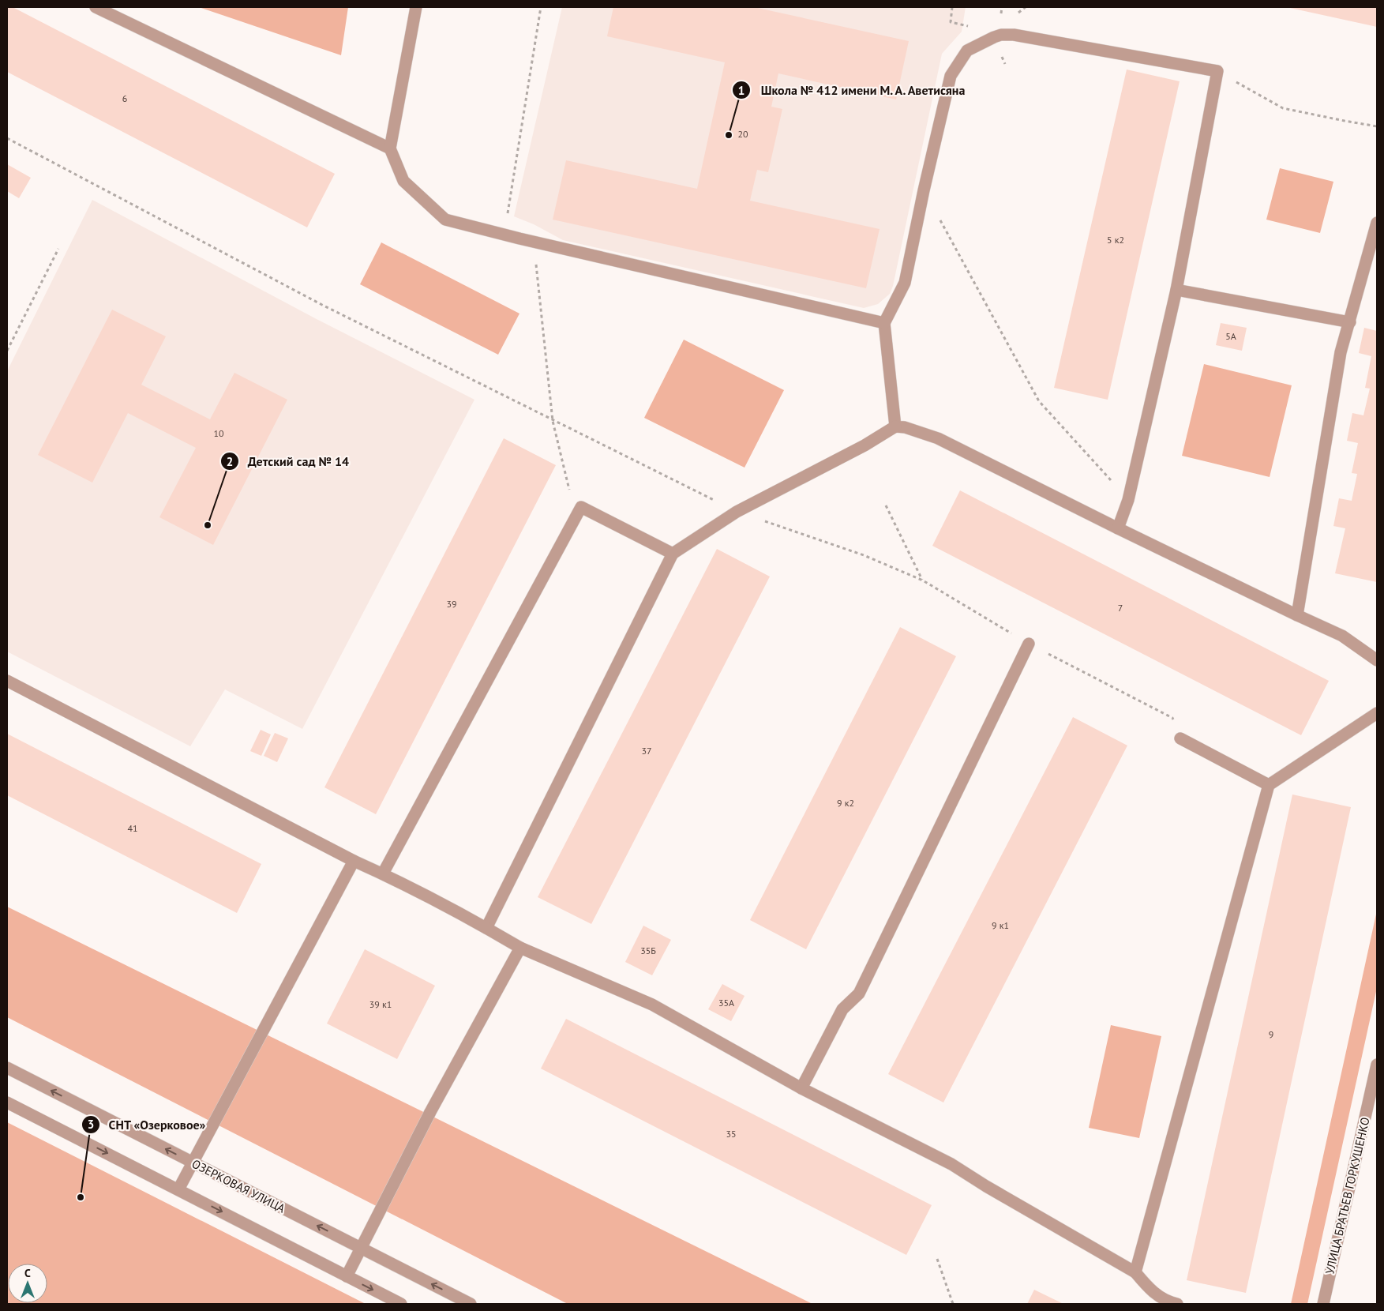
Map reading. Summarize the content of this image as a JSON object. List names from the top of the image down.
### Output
{
  "streets": {
    "street": ["ОЗЕРКОВАЯ УЛИЦА", "УЛИЦА БРАТЬЕВ ГОРКУШЕНКО"]
  },
  "places": ["Школа № 412 имени М. А. Аветисяна", "Детский сад № 14", "СНТ «Озерковое»"],
  "house_numbers": [
    "6",
    "20",
    "5 к2",
    "5А",
    "10",
    "39",
    "7",
    "37",
    "9 к2",
    "41",
    "9 к1",
    "35Б",
    "35А",
    "39 к1",
    "9",
    "35"
  ],
  "north": "top"
}
